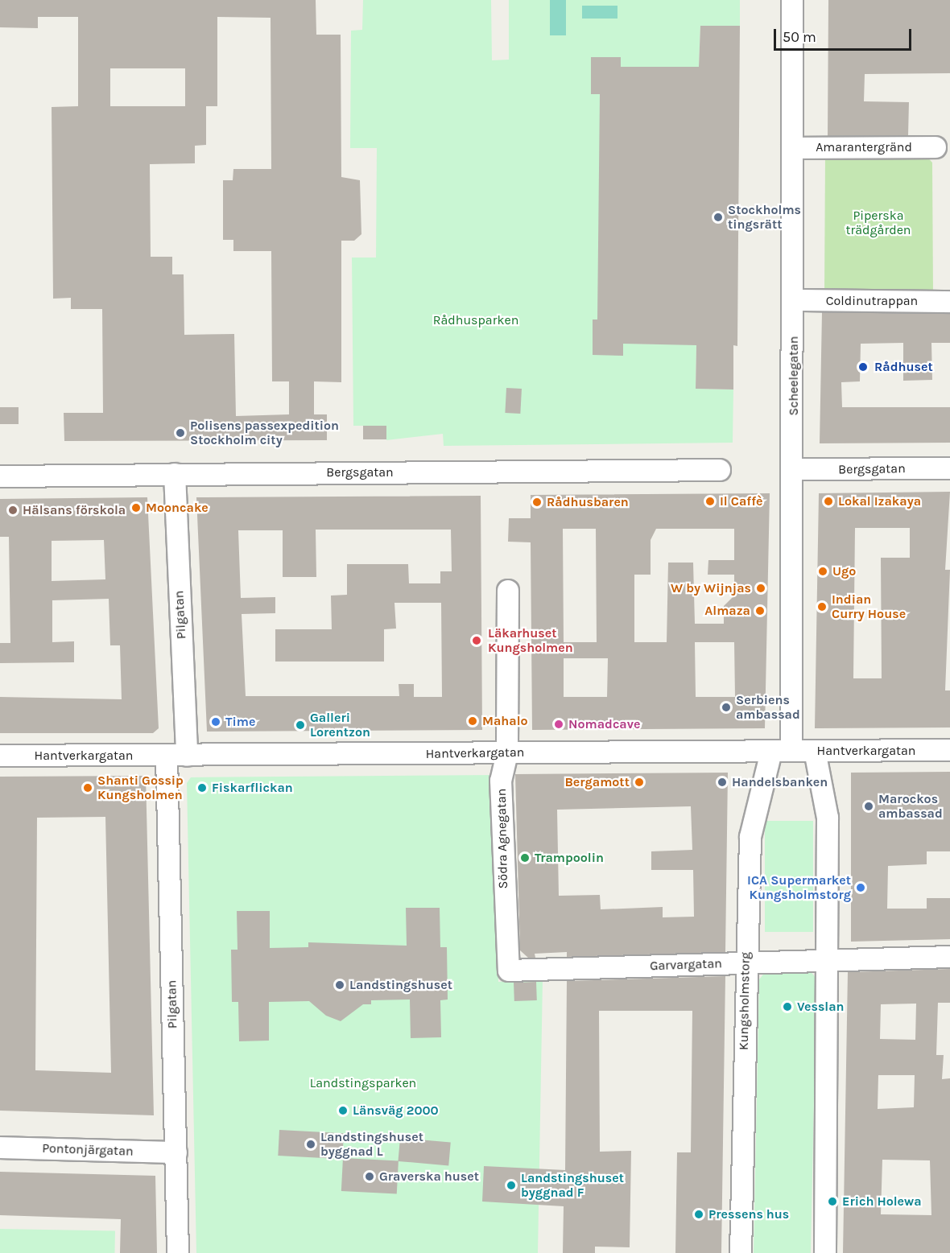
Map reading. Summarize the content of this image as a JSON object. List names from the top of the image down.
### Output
{
  "streets": {
    "street": [
      "Amarantergränd",
      "Coldinutrappan",
      "Scheelegatan",
      "Bergsgatan",
      "Pilgatan",
      "Hantverkargatan",
      "Södra Agnegatan",
      "Garvargatan",
      "Kungsholmstorg",
      "Pontonjärgatan"
    ]
  },
  "crossings": [
    ["Amarantergränd", "Scheelegatan"],
    ["Coldinutrappan", "Scheelegatan"],
    ["Scheelegatan", "Bergsgatan"],
    ["Scheelegatan", "Hantverkargatan"],
    ["Scheelegatan", "Kungsholmstorg"],
    ["Bergsgatan", "Pilgatan"],
    ["Pilgatan", "Hantverkargatan"],
    ["Pilgatan", "Pontonjärgatan"],
    ["Hantverkargatan", "Södra Agnegatan"],
    ["Hantverkargatan", "Kungsholmstorg"],
    ["Södra Agnegatan", "Garvargatan"],
    ["Garvargatan", "Kungsholmstorg"]
  ],
  "parks": ["Piperska trädgården", "Rådhusparken", "Landstingsparken"],
  "places": [
    "Stockholms tingsrätt",
    "Rådhuset",
    "Polisens passexpedition Stockholm city",
    "Il Caffè",
    "Lokal Izakaya",
    "Rådhusbaren",
    "Mooncake",
    "Hälsans förskola",
    "Ugo",
    "W by Wijnjas",
    "Indian Curry House",
    "Almaza",
    "Läkarhuset Kungsholmen",
    "Serbiens ambassad",
    "Mahalo",
    "Time",
    "Nomadcave",
    "Galleri Lorentzon",
    "Bergamott",
    "Handelsbanken",
    "Shanti Gossip Kungsholmen",
    "Fiskarflickan",
    "Marockos ambassad",
    "Trampoolin",
    "ICA Supermarket Kungsholmstorg",
    "Landstingshuset",
    "Vesslan",
    "Länsväg 2000",
    "Landstingshuset byggnad L",
    "Graverska huset",
    "Landstingshuset byggnad F",
    "Erich Holewa",
    "Pressens hus"
  ],
  "scale_bar": "50 m"
}
